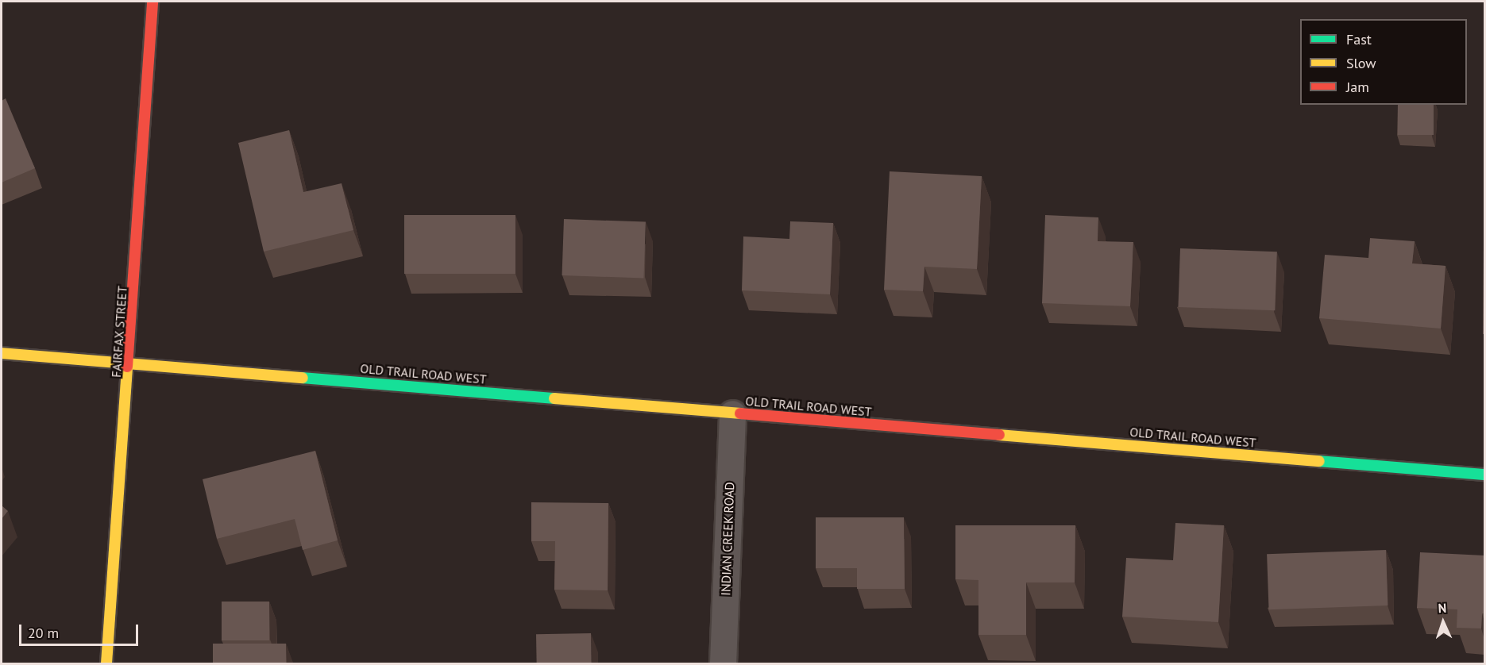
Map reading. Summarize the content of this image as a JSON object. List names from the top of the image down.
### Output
{
  "streets": {
    "street": ["FAIRFAX STREET", "OLD TRAIL ROAD WEST", "INDIAN CREEK ROAD"]
  },
  "crossings": [
    ["FAIRFAX STREET", "OLD TRAIL ROAD WEST"],
    ["OLD TRAIL ROAD WEST", "INDIAN CREEK ROAD"]
  ],
  "legend": ["Fast", "Slow", "Jam"],
  "scale_bar": "20 m",
  "north": "top"
}
